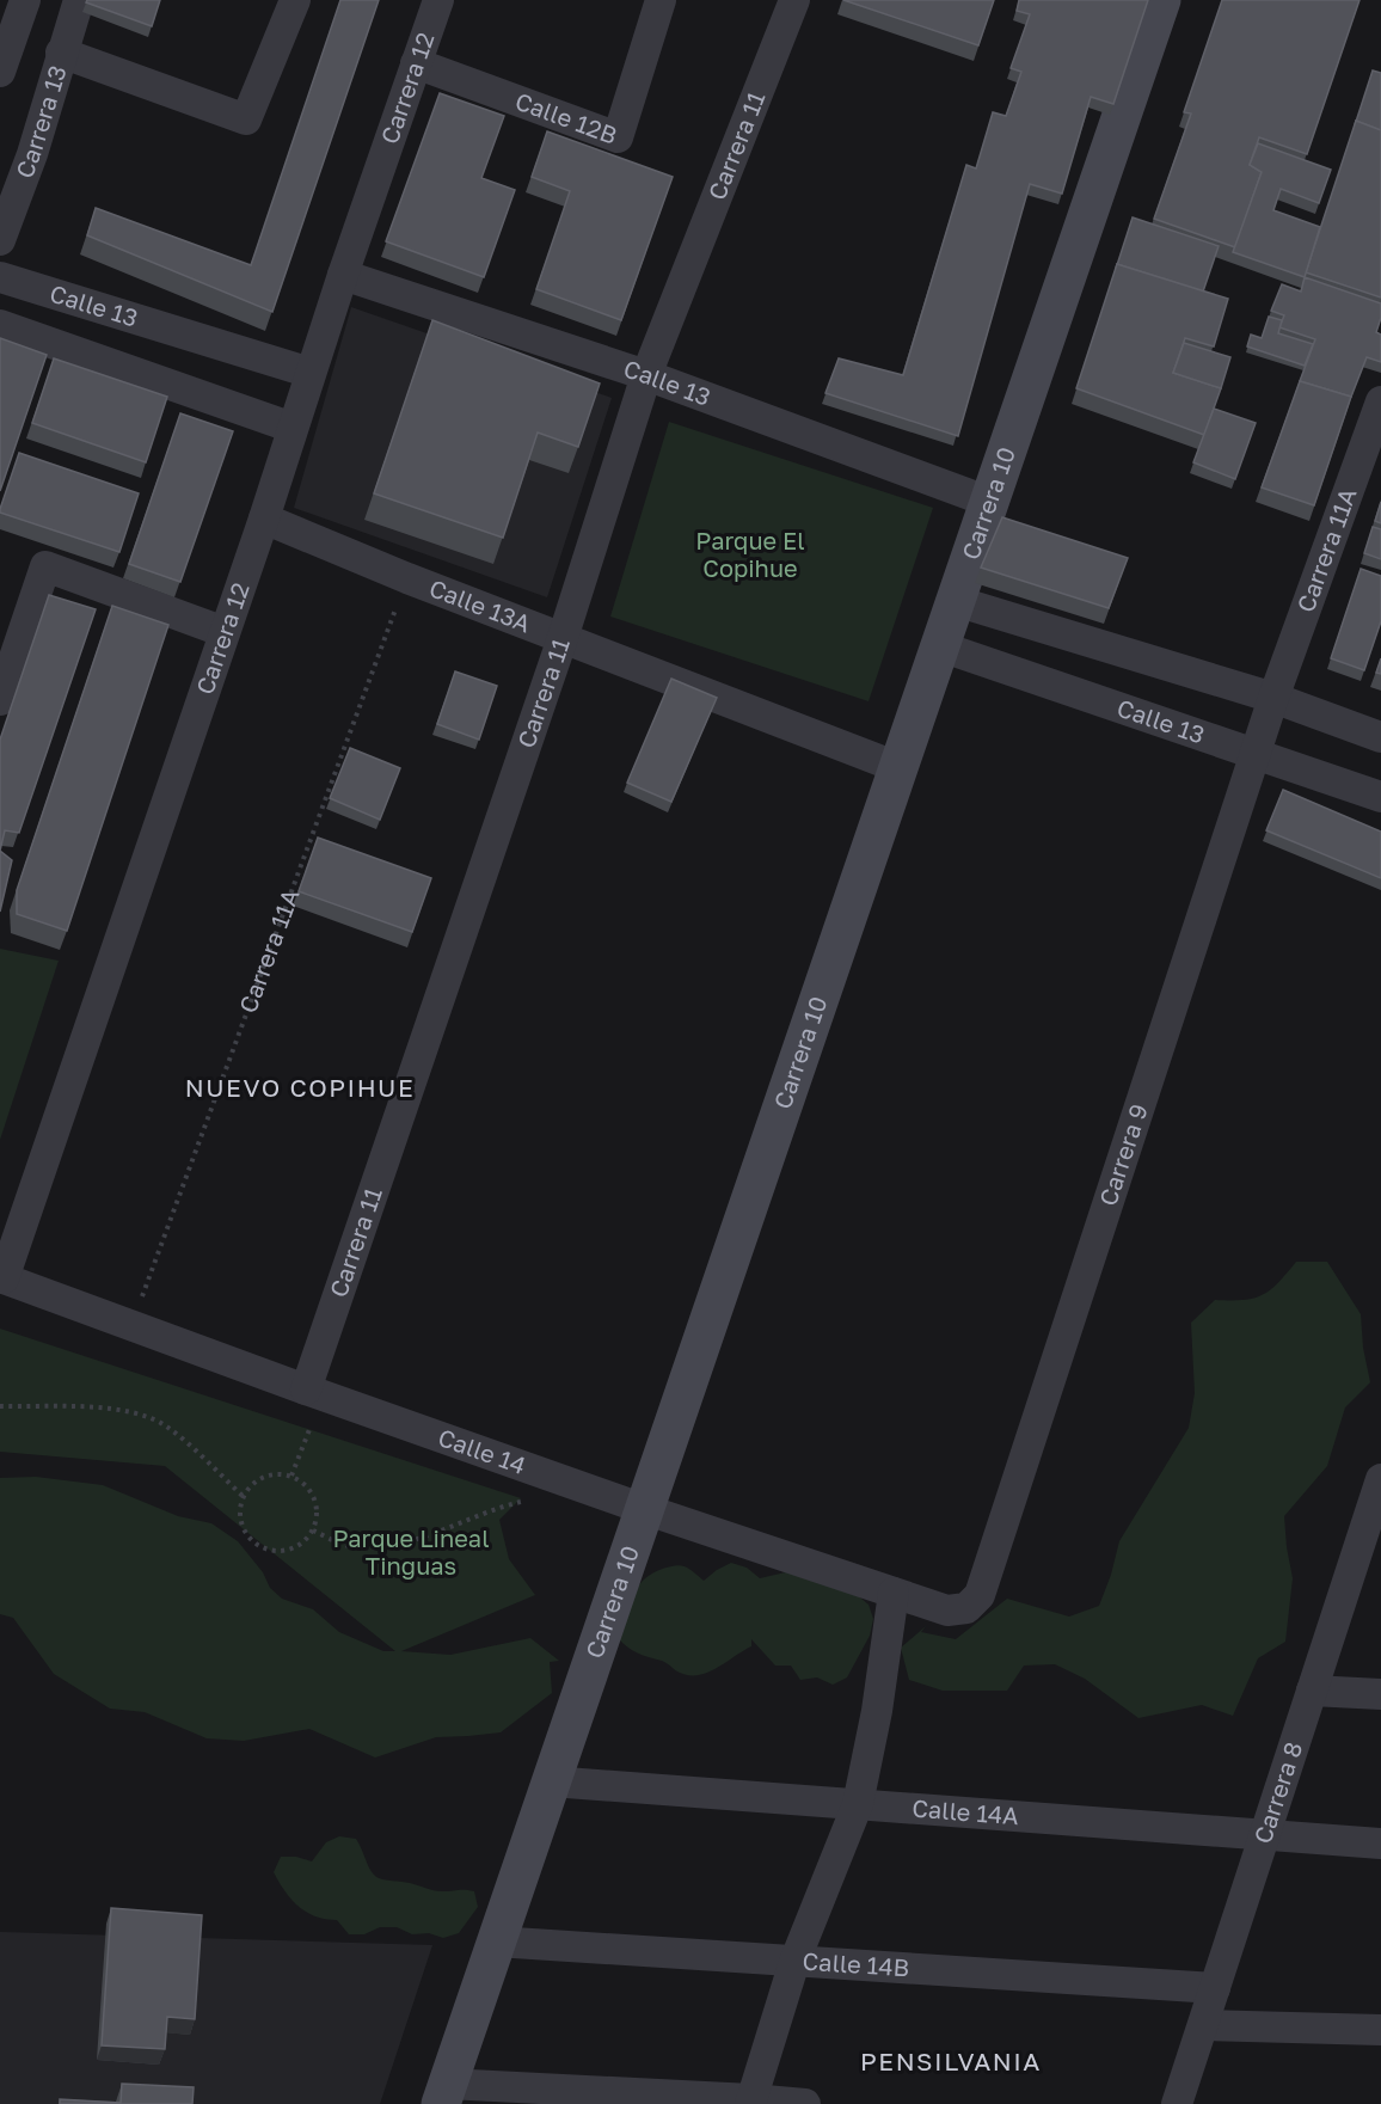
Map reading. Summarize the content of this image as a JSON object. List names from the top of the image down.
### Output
{
  "streets": {
    "street": [
      "Carrera 12",
      "Calle 12B",
      "Carrera 13",
      "Carrera 11",
      "Calle 13",
      "Carrera 10",
      "Carrera 11A",
      "Calle 13A",
      "Carrera 9",
      "Calle 14",
      "Carrera 8",
      "Calle 14A",
      "Calle 14B"
    ]
  },
  "crossings": [
    ["Carrera 12", "Calle 12B"],
    ["Carrera 12", "Calle 13"],
    ["Carrera 12", "Calle 13A"],
    ["Carrera 12", "Calle 14"],
    ["Carrera 11", "Calle 13"],
    ["Carrera 11", "Calle 13A"],
    ["Carrera 11", "Calle 14"],
    ["Calle 13", "Carrera 10"],
    ["Calle 13", "Carrera 9"],
    ["Carrera 10", "Calle 13A"],
    ["Carrera 10", "Calle 14"],
    ["Carrera 10", "Calle 14A"],
    ["Carrera 10", "Calle 14B"],
    ["Carrera 11A", "Calle 13A"],
    ["Carrera 11A", "Carrera 9"],
    ["Carrera 11A", "Calle 14"],
    ["Carrera 9", "Calle 14"],
    ["Carrera 8", "Calle 14A"],
    ["Carrera 8", "Calle 14B"]
  ],
  "districts": ["NUEVO COPIHUE", "PENSILVANIA"],
  "parks": ["Parque El Copihue", "Parque Lineal Tinguas"]
}
